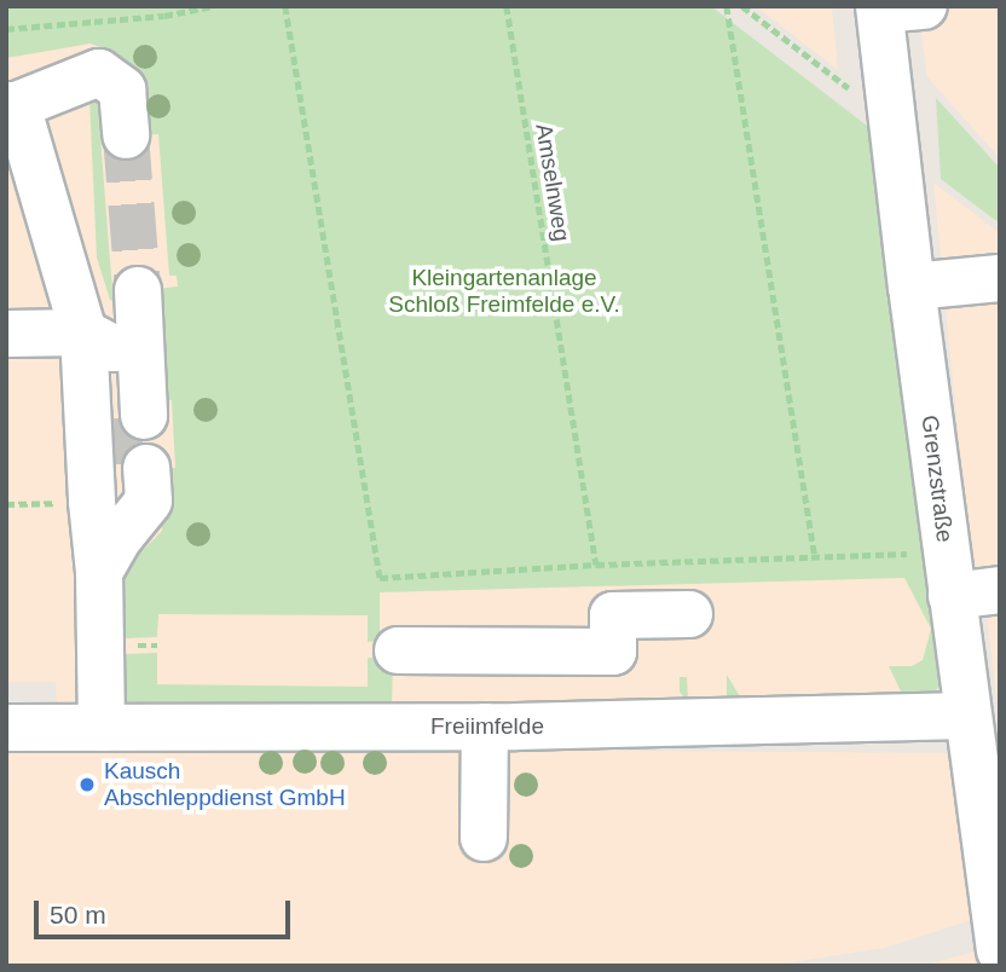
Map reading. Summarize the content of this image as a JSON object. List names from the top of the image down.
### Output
{
  "streets": {
    "street": ["Grenzstraße", "Freiimfelde"],
    "path": ["Amselnweg"]
  },
  "crossings": [
    ["Grenzstraße", "Freiimfelde"]
  ],
  "parks": ["Kleingartenanlage Schloß Freimfelde e.V."],
  "places": ["Kausch Abschleppdienst GmbH"],
  "scale_bar": "50 m"
}
